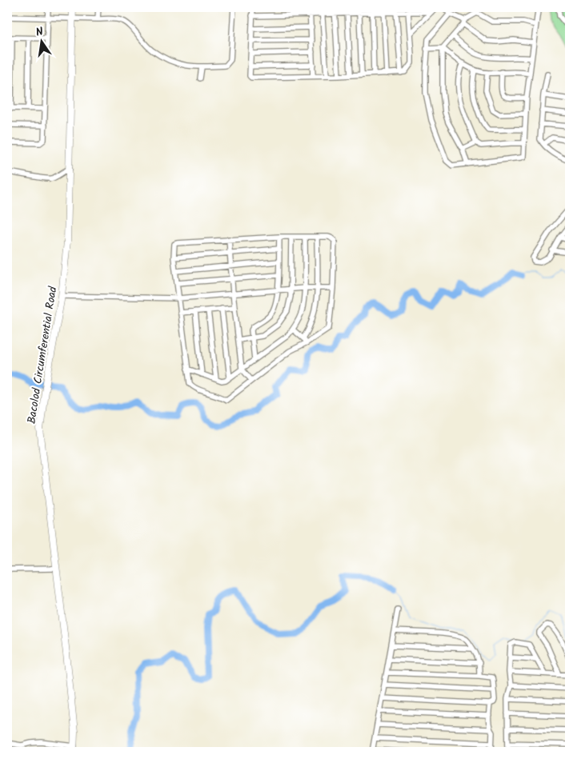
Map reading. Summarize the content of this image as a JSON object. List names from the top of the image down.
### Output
{
  "streets": {
    "main road": ["Bacolod Circumferential Road"]
  },
  "north": "top"
}
